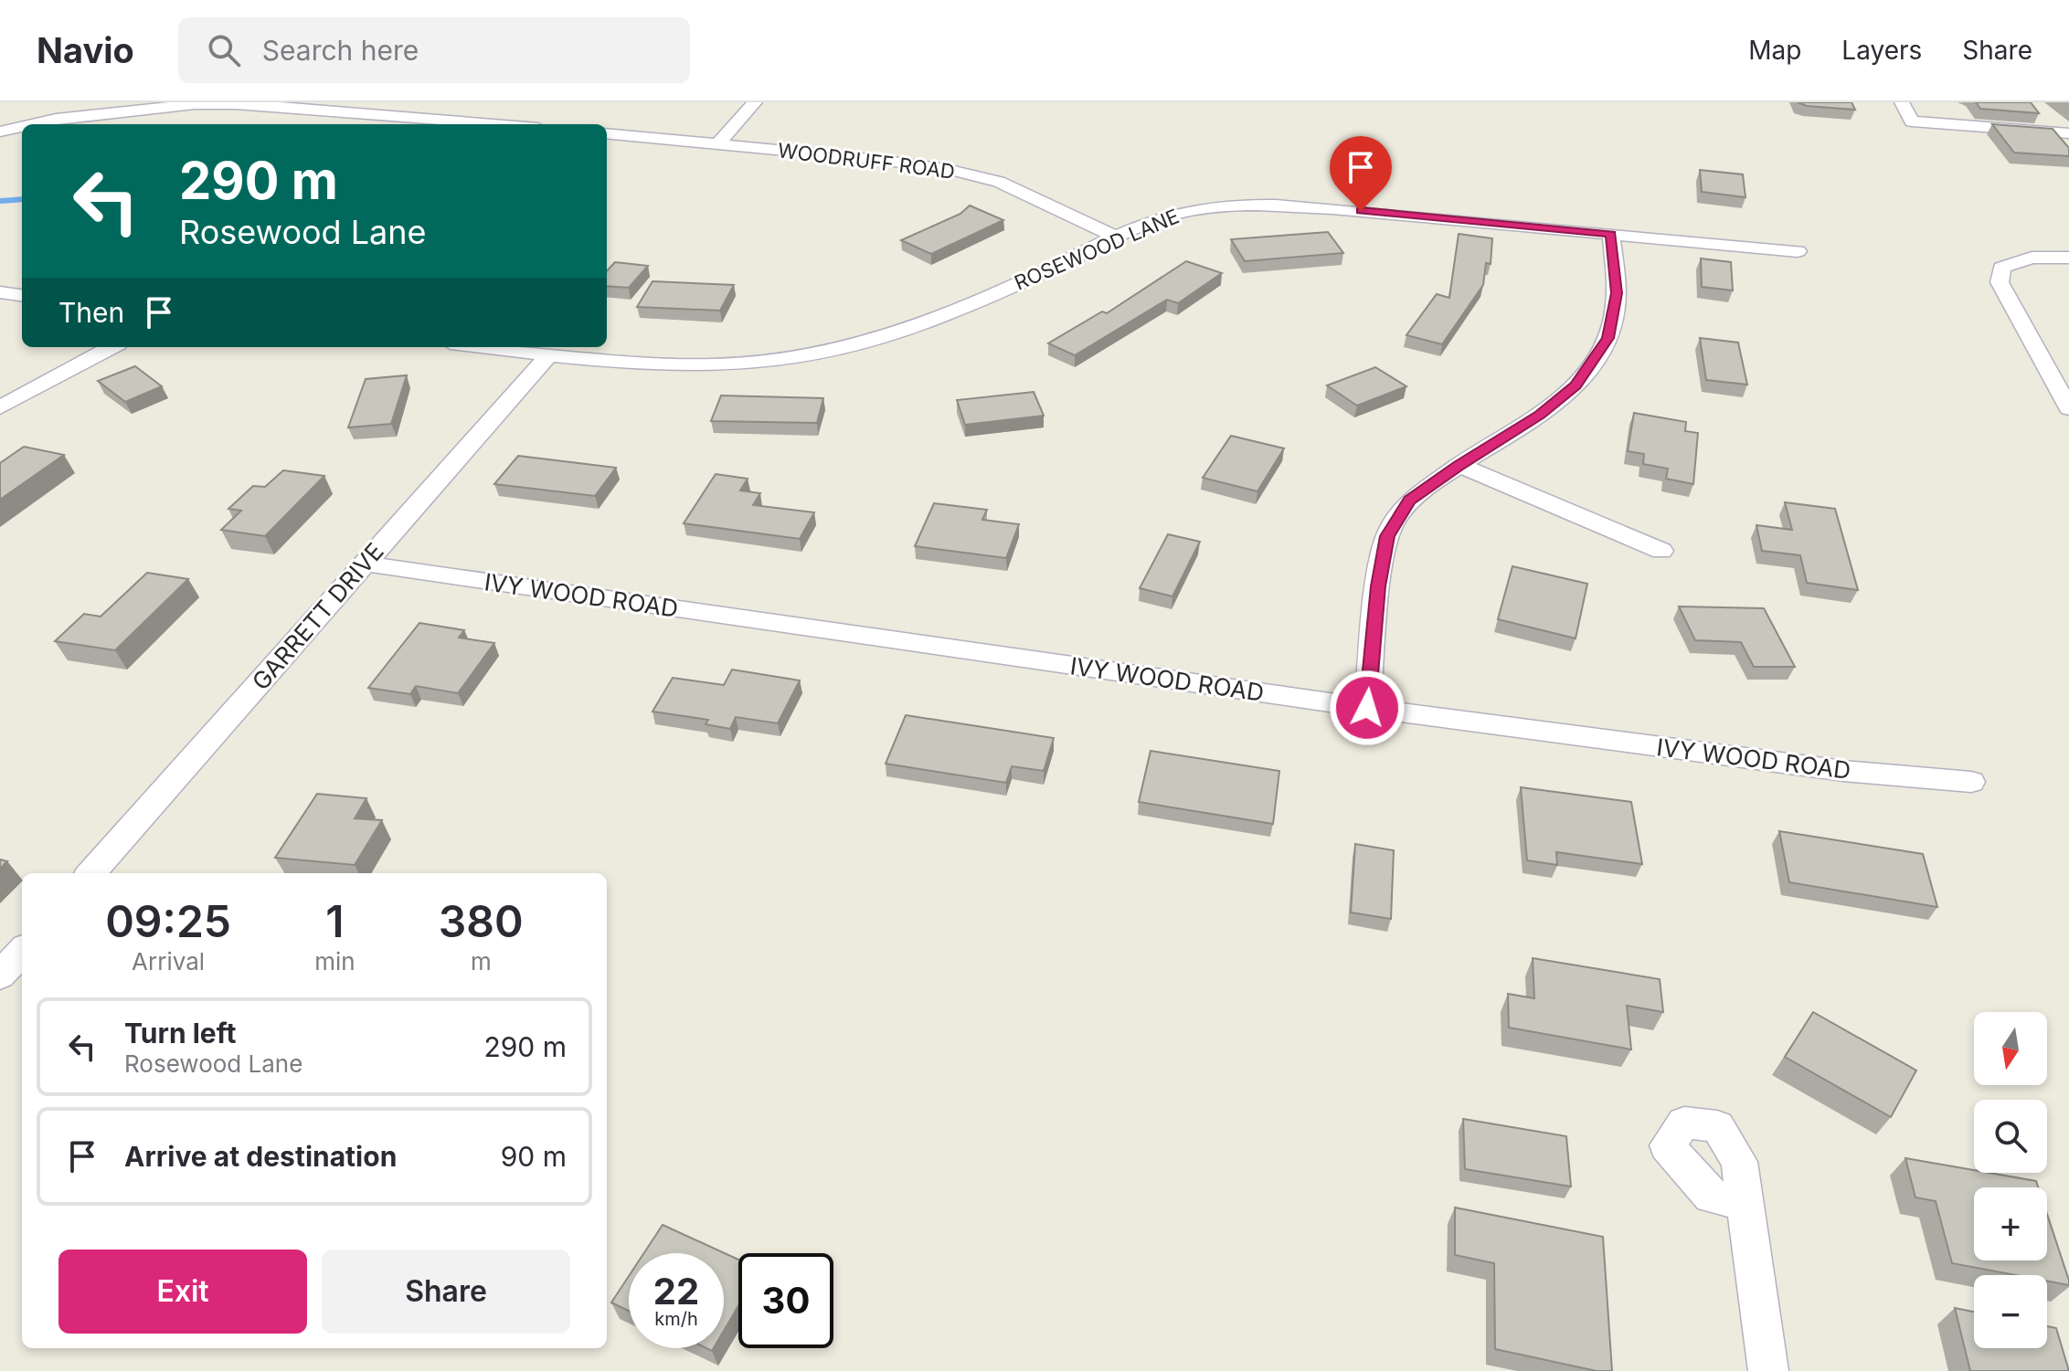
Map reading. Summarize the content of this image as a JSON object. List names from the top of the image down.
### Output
{
  "streets": {
    "street": [
      "WOODRUFF ROAD",
      "ROSEWOOD LANE",
      "IVY WOOD ROAD",
      "GARRETT DRIVE"
    ]
  },
  "crossings": [
    ["WOODRUFF ROAD", "ROSEWOOD LANE"],
    ["ROSEWOOD LANE", "GARRETT DRIVE"],
    ["IVY WOOD ROAD", "GARRETT DRIVE"]
  ],
  "north": "bottom",
  "page": {
    "header": "Navio",
    "search": "Search here",
    "nav": ["Map", "Layers", "Share"],
    "turn": ["290 m", "Rosewood Lane"],
    "then": "Then",
    "eta": [
      "09:25",
      "Arrival",
      "1",
      "min",
      "380",
      "m"
    ],
    "list": [
      {
        "name": "Turn left",
        "note": "Rosewood Lane",
        "value": "290 m"
      },
      {
        "name": "Arrive at destination",
        "value": "90 m"
      }
    ],
    "map_buttons": ["+", "−"],
    "buttons": ["Exit", "Share"],
    "speed": "22 km/h",
    "limit": "30"
  }
}
